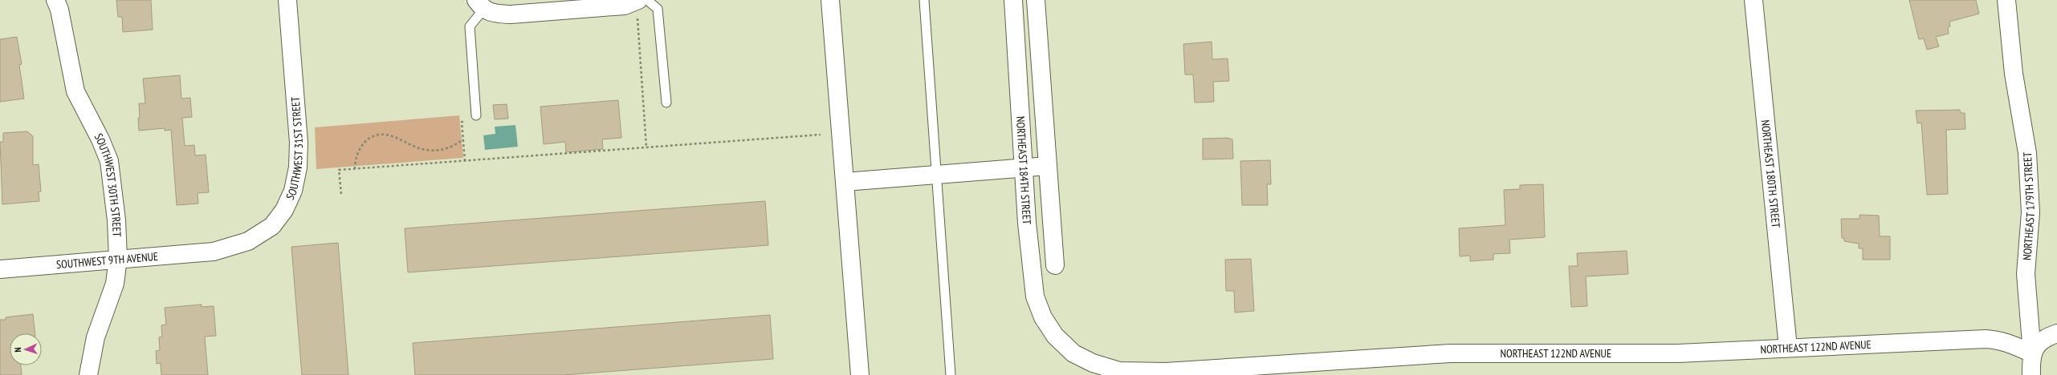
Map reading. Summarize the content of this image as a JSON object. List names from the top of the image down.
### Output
{
  "streets": {
    "street": [
      "SOUTHWEST 31ST STREET",
      "NORTHEAST 184TH STREET",
      "NORTHEAST 180TH STREET",
      "SOUTHWEST 30TH STREET",
      "NORTHEAST 179TH STREET",
      "SOUTHWEST 9TH AVENUE",
      "NORTHEAST 122ND AVENUE"
    ]
  },
  "crossings": [
    ["SOUTHWEST 31ST STREET", "SOUTHWEST 9TH AVENUE"],
    ["NORTHEAST 184TH STREET", "NORTHEAST 122ND AVENUE"],
    ["NORTHEAST 180TH STREET", "NORTHEAST 122ND AVENUE"],
    ["SOUTHWEST 30TH STREET", "SOUTHWEST 9TH AVENUE"],
    ["NORTHEAST 179TH STREET", "NORTHEAST 122ND AVENUE"]
  ],
  "north": "left"
}
